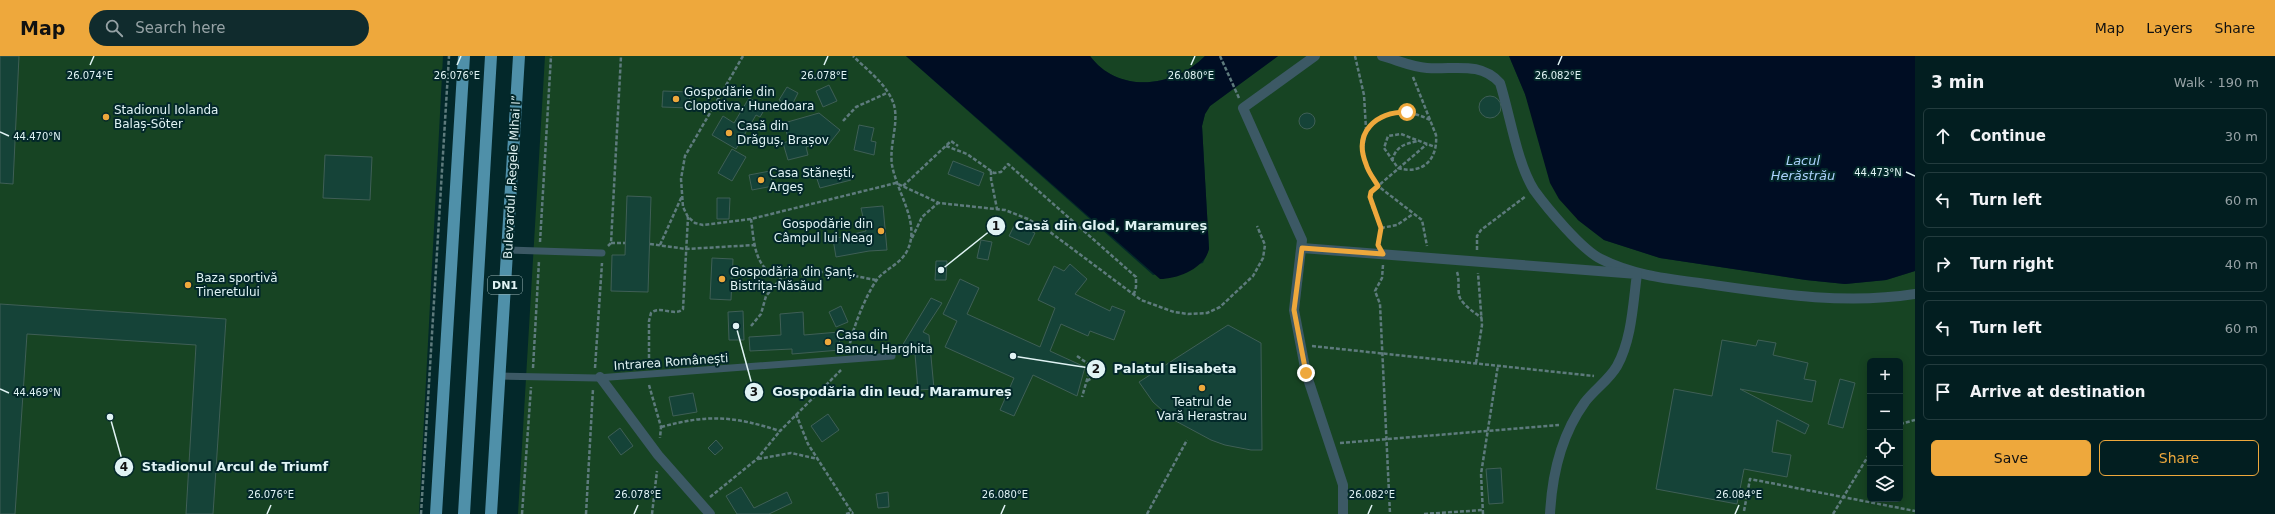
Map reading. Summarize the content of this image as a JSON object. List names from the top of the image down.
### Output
{
  "streets": {
    "main road": ["Bulevardul „Regele Mihai I”", "DN1"],
    "lane": ["Intrarea Românești"]
  },
  "crossings": [
    ["Bulevardul „Regele Mihai I”", "Intrarea Românești"]
  ],
  "water": ["Lacul Herăstrău"],
  "places": [
    "Gospodărie din Clopotiva, Hunedoara",
    "Stadionul Iolanda Balaș-Söter",
    "Casă din Drăguș, Brașov",
    "Casa Stănești, Argeș",
    "Gospodărie din Câmpul lui Neag",
    "Casă din Glod, Maramureș",
    "Gospodăria din Șanț, Bistrița-Năsăud",
    "Baza sportivă Tineretului",
    "Gospodăria din Ieud, Maramureș",
    "Casa din Bancu, Harghita",
    "Palatul Elisabeta",
    "Teatrul de Vară Herastrau",
    "Stadionul Arcul de Triumf"
  ],
  "page": {
    "header": "Map",
    "search": "Search here",
    "nav": ["Map", "Layers", "Share"],
    "heading": ["3 min", "Walk · 190 m"],
    "list": [
      ["Continue", "30 m"],
      ["Turn left", "60 m"],
      ["Turn right", "40 m"],
      ["Turn left", "60 m"],
      "Arrive at destination"
    ],
    "map_buttons": ["+", "−"],
    "buttons": ["Save", "Share"]
  },
  "coordinates": [
    "26.074°E",
    "26.076°E",
    "26.078°E",
    "26.080°E",
    "26.082°E",
    "44.470°N",
    "44.473°N",
    "44.469°N",
    "26.084°E"
  ]
}
